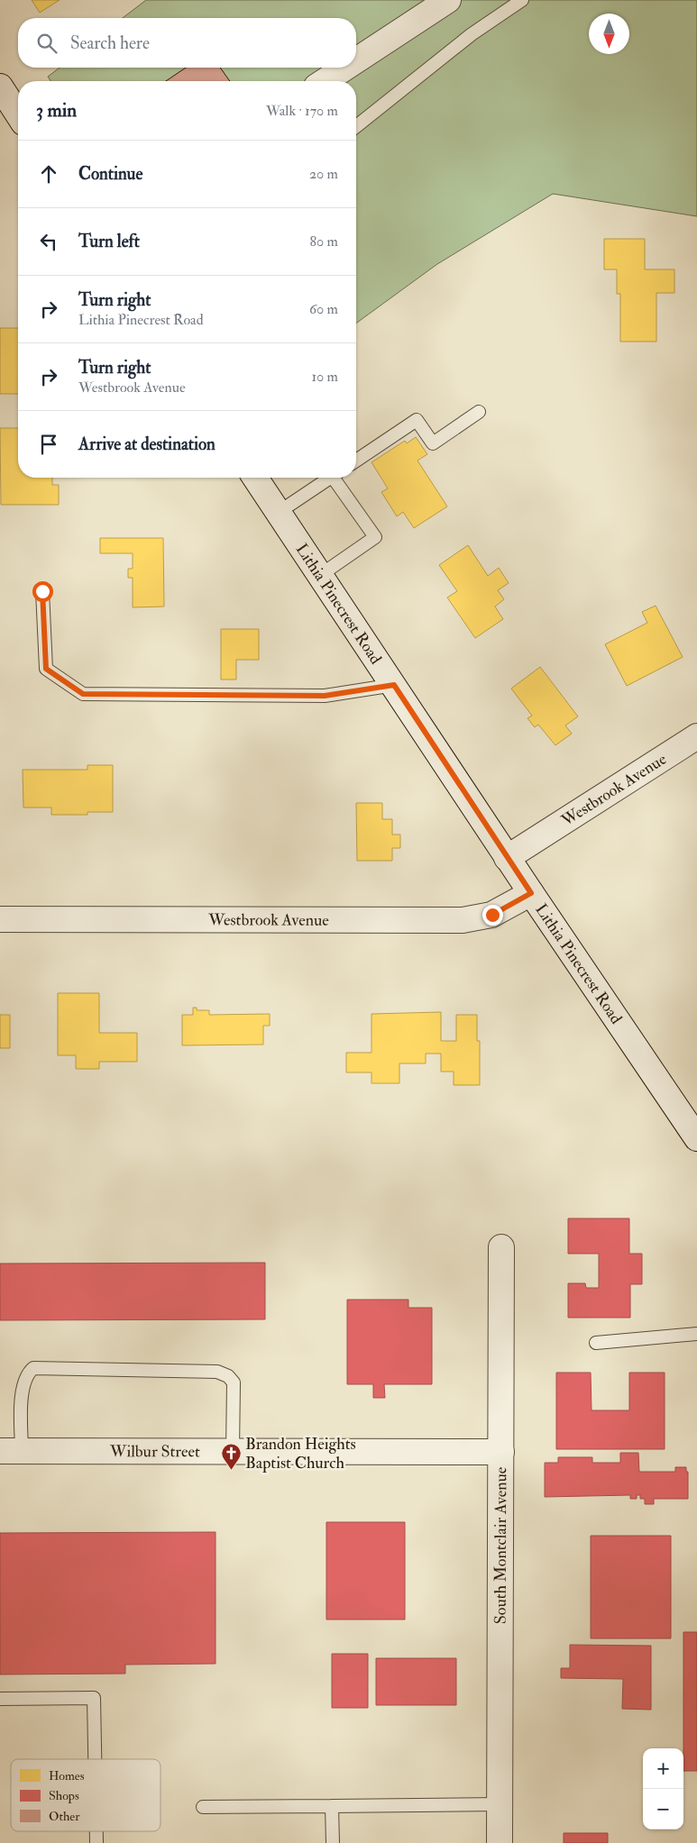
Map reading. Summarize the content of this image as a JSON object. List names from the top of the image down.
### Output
{
  "streets": {
    "street": [
      "Lithia Pinecrest Road",
      "Westbrook Avenue",
      "Wilbur Street",
      "South Montclair Avenue"
    ]
  },
  "crossings": [
    ["Lithia Pinecrest Road", "Westbrook Avenue"],
    ["Wilbur Street", "South Montclair Avenue"]
  ],
  "places": {
    "church": ["Brandon Heights Baptist Church"]
  },
  "legend": ["Homes", "Shops", "Other"],
  "north": "bottom",
  "page": {
    "search": "Search here",
    "heading": ["3 min", "Walk · 170 m"],
    "list": [
      ["Continue", "20 m"],
      ["Turn left", "80 m"],
      ["Turn right", "Lithia Pinecrest Road", "60 m"],
      ["Turn right", "Westbrook Avenue", "10 m"],
      "Arrive at destination"
    ],
    "map_buttons": ["+", "−"]
  }
}
